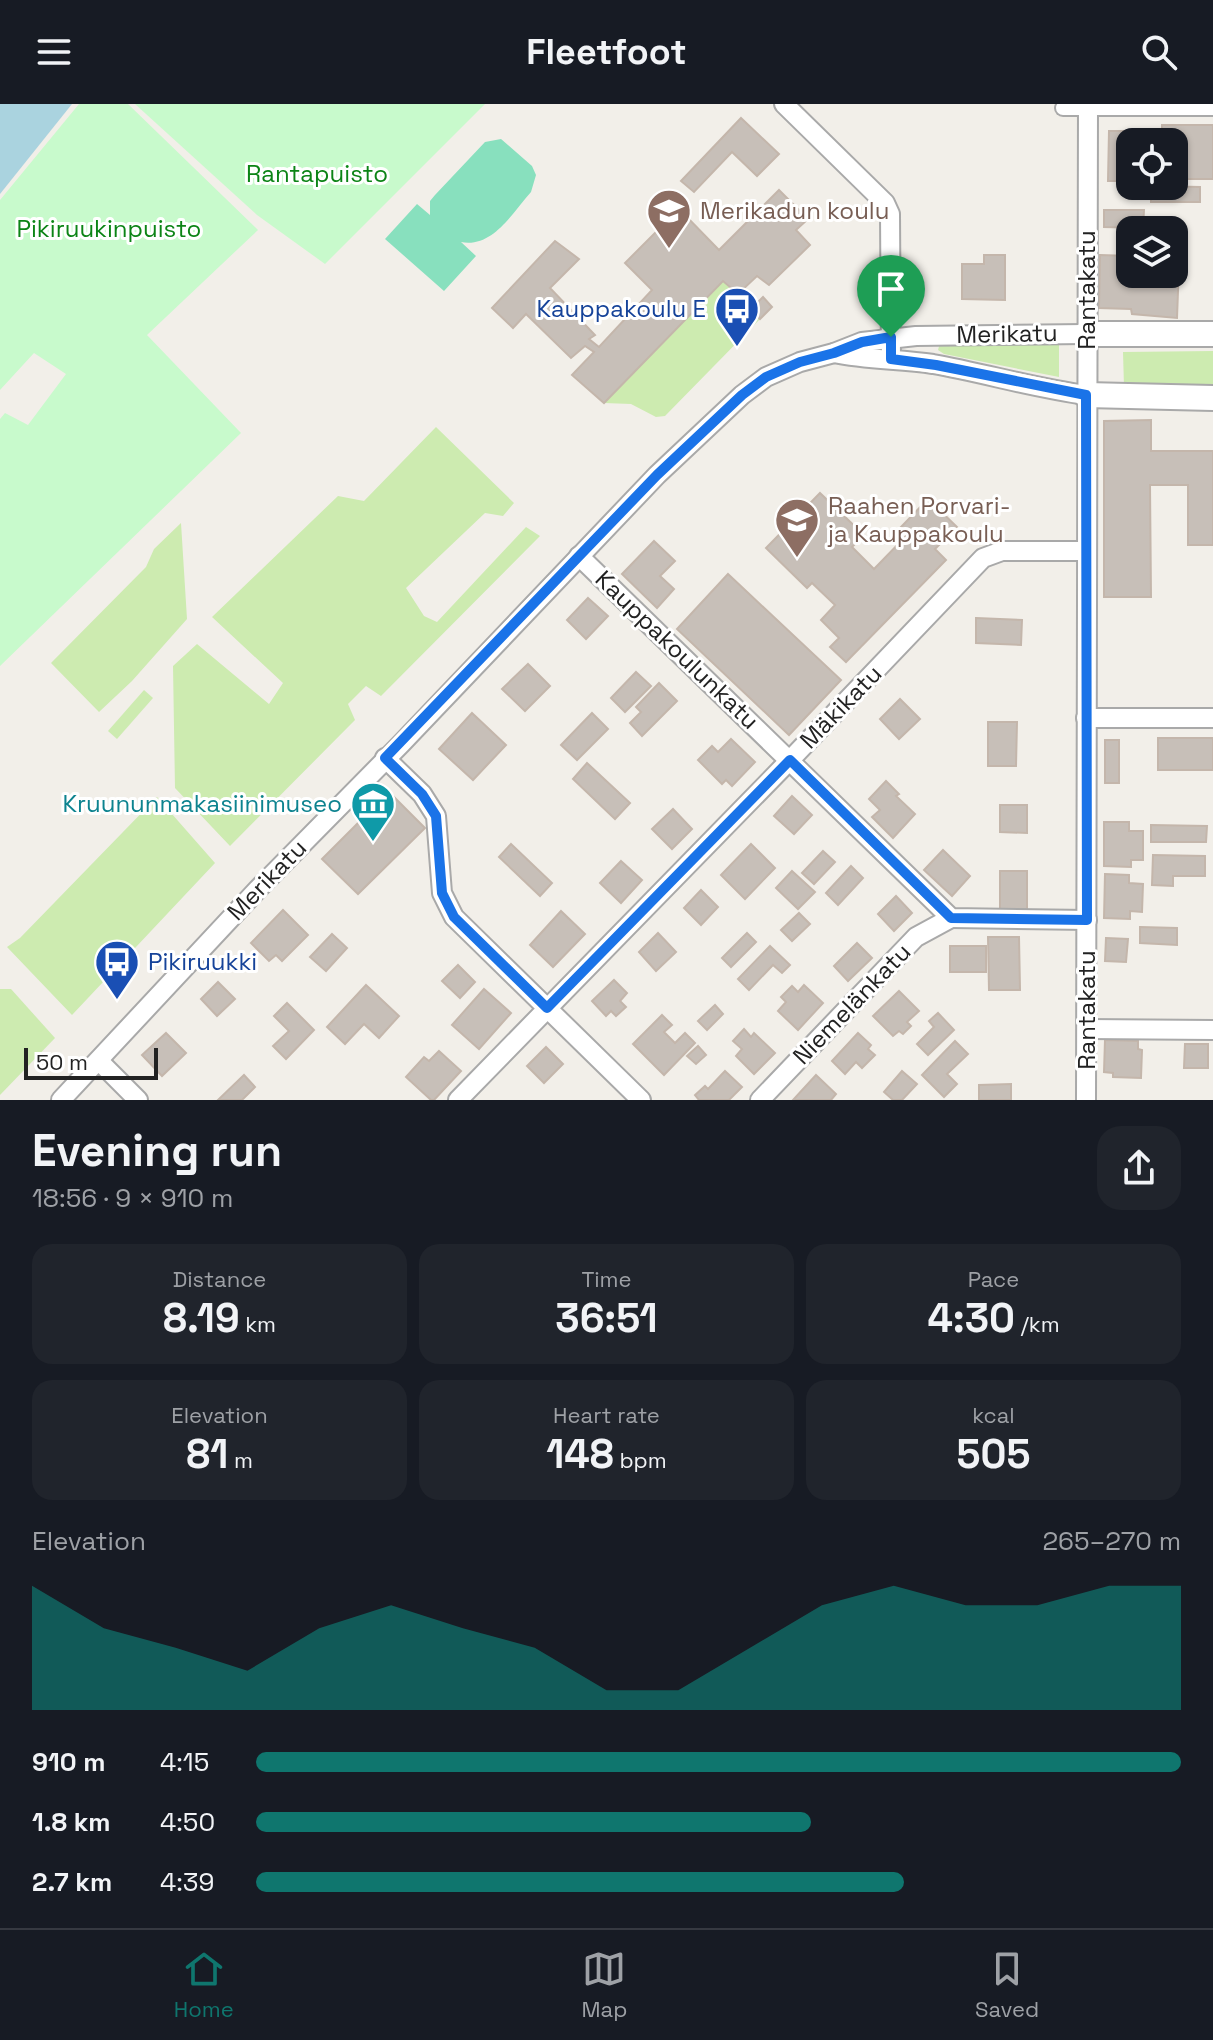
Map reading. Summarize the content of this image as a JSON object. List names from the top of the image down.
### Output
{
  "streets": {
    "street": [
      "Rantakatu",
      "Merikatu",
      "Kauppakoulunkatu",
      "Mäkikatu",
      "Niemelänkatu"
    ]
  },
  "crossings": [
    ["Rantakatu", "Merikatu"],
    ["Rantakatu", "Mäkikatu"],
    ["Merikatu", "Kauppakoulunkatu"],
    ["Kauppakoulunkatu", "Mäkikatu"],
    ["Kauppakoulunkatu", "Niemelänkatu"]
  ],
  "parks": ["Rantapuisto", "Pikiruukinpuisto"],
  "places": {
    "school or university": ["Merikadun koulu", "Raahen Porvari- ja Kauppakoulu"],
    "bus stop": ["Kauppakoulu E", "Pikiruukki"],
    "museum": ["Kruununmakasiinimuseo"]
  },
  "scale_bar": "50 m",
  "page": {
    "header": "Fleetfoot",
    "scale": "50 m",
    "heading": ["Evening run", "18:56 · 9 × 910 m"],
    "stats": [
      ["Distance", "8.19 km"],
      ["Time", "36:51"],
      ["Pace", "4:30 /km"],
      ["Elevation", "81 m"],
      ["Heart rate", "148 bpm"],
      ["kcal", "505"]
    ],
    "chart": ["Elevation", "265–270 m"],
    "list": [
      {
        "name": "910 m",
        "note": "4:15"
      },
      {
        "name": "1.8 km",
        "note": "4:50"
      },
      {
        "name": "2.7 km",
        "note": "4:39"
      }
    ],
    "tabs": ["Home", "Map", "Saved"]
  }
}
